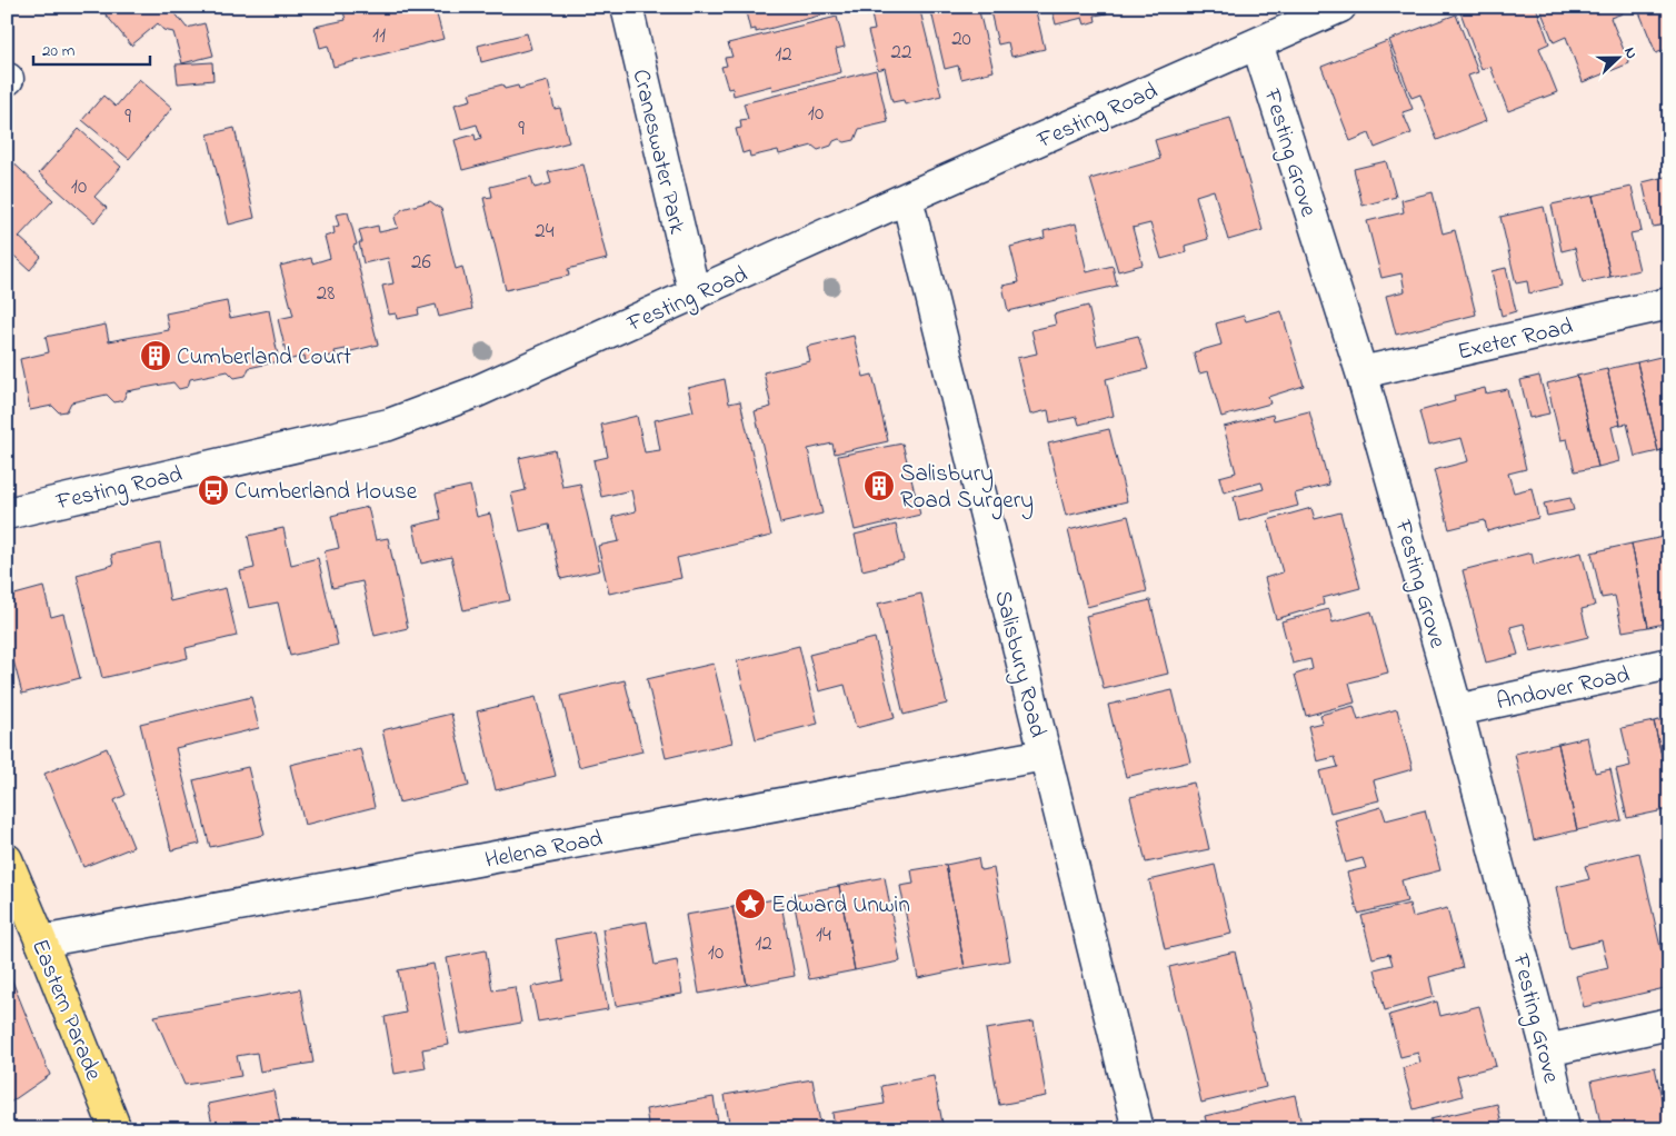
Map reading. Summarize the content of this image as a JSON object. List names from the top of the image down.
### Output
{
  "streets": {
    "main road": ["Eastern Parade"],
    "street": [
      "Festing Road",
      "Craneswater Park",
      "Festing Grove",
      "Exeter Road",
      "Salisbury Road",
      "Andover Road",
      "Helena Road"
    ]
  },
  "crossings": [
    ["Festing Road", "Craneswater Park"],
    ["Festing Road", "Festing Grove"],
    ["Festing Road", "Salisbury Road"],
    ["Festing Grove", "Exeter Road"],
    ["Festing Grove", "Andover Road"],
    ["Salisbury Road", "Helena Road"],
    ["Helena Road", "Eastern Parade"]
  ],
  "places": {
    "building": ["Cumberland Court", "Salisbury Road Surgery"],
    "bus stop": ["Cumberland House"],
    "place": ["Edward Unwin"]
  },
  "house_numbers": [
    "11",
    "20",
    "22",
    "12",
    "10",
    "9",
    "9",
    "10",
    "24",
    "26",
    "28",
    "14",
    "12",
    "10"
  ],
  "scale_bar": "20 m",
  "north": "right"
}
